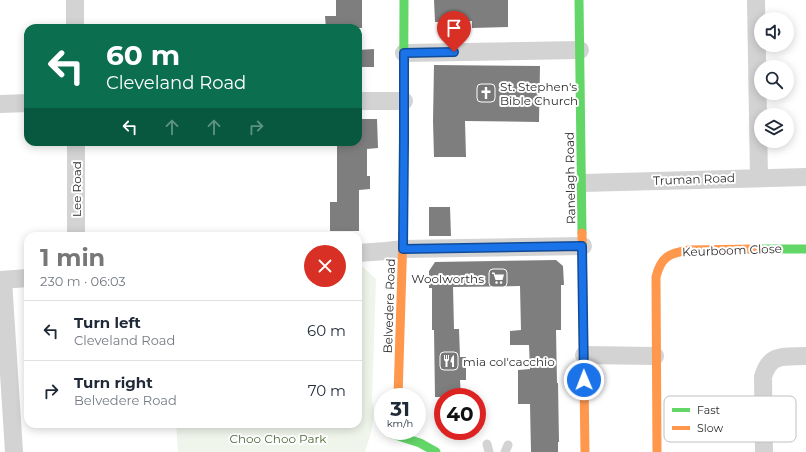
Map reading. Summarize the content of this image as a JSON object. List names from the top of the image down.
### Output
{
  "streets": {
    "street": [
      "Ranelagh Road",
      "Truman Road",
      "Lee Road",
      "Keurboom Close",
      "Belvedere Road"
    ]
  },
  "crossings": [
    ["Ranelagh Road", "Truman Road"]
  ],
  "parks": ["Choo Choo Park"],
  "places": {
    "church": ["St. Stephen's Bible Church"],
    "supermarket": ["Woolworths"],
    "restaurant": ["mia col'cacchio"]
  },
  "legend": ["Fast", "Slow"],
  "page": {
    "turn": ["60 m", "Cleveland Road"],
    "heading": ["1 min", "230 m · 06:03"],
    "list": [
      {
        "name": "Turn left",
        "note": "Cleveland Road",
        "value": "60 m"
      },
      {
        "name": "Turn right",
        "note": "Belvedere Road",
        "value": "70 m"
      }
    ],
    "speed": "31 km/h",
    "limit": "40"
  }
}
